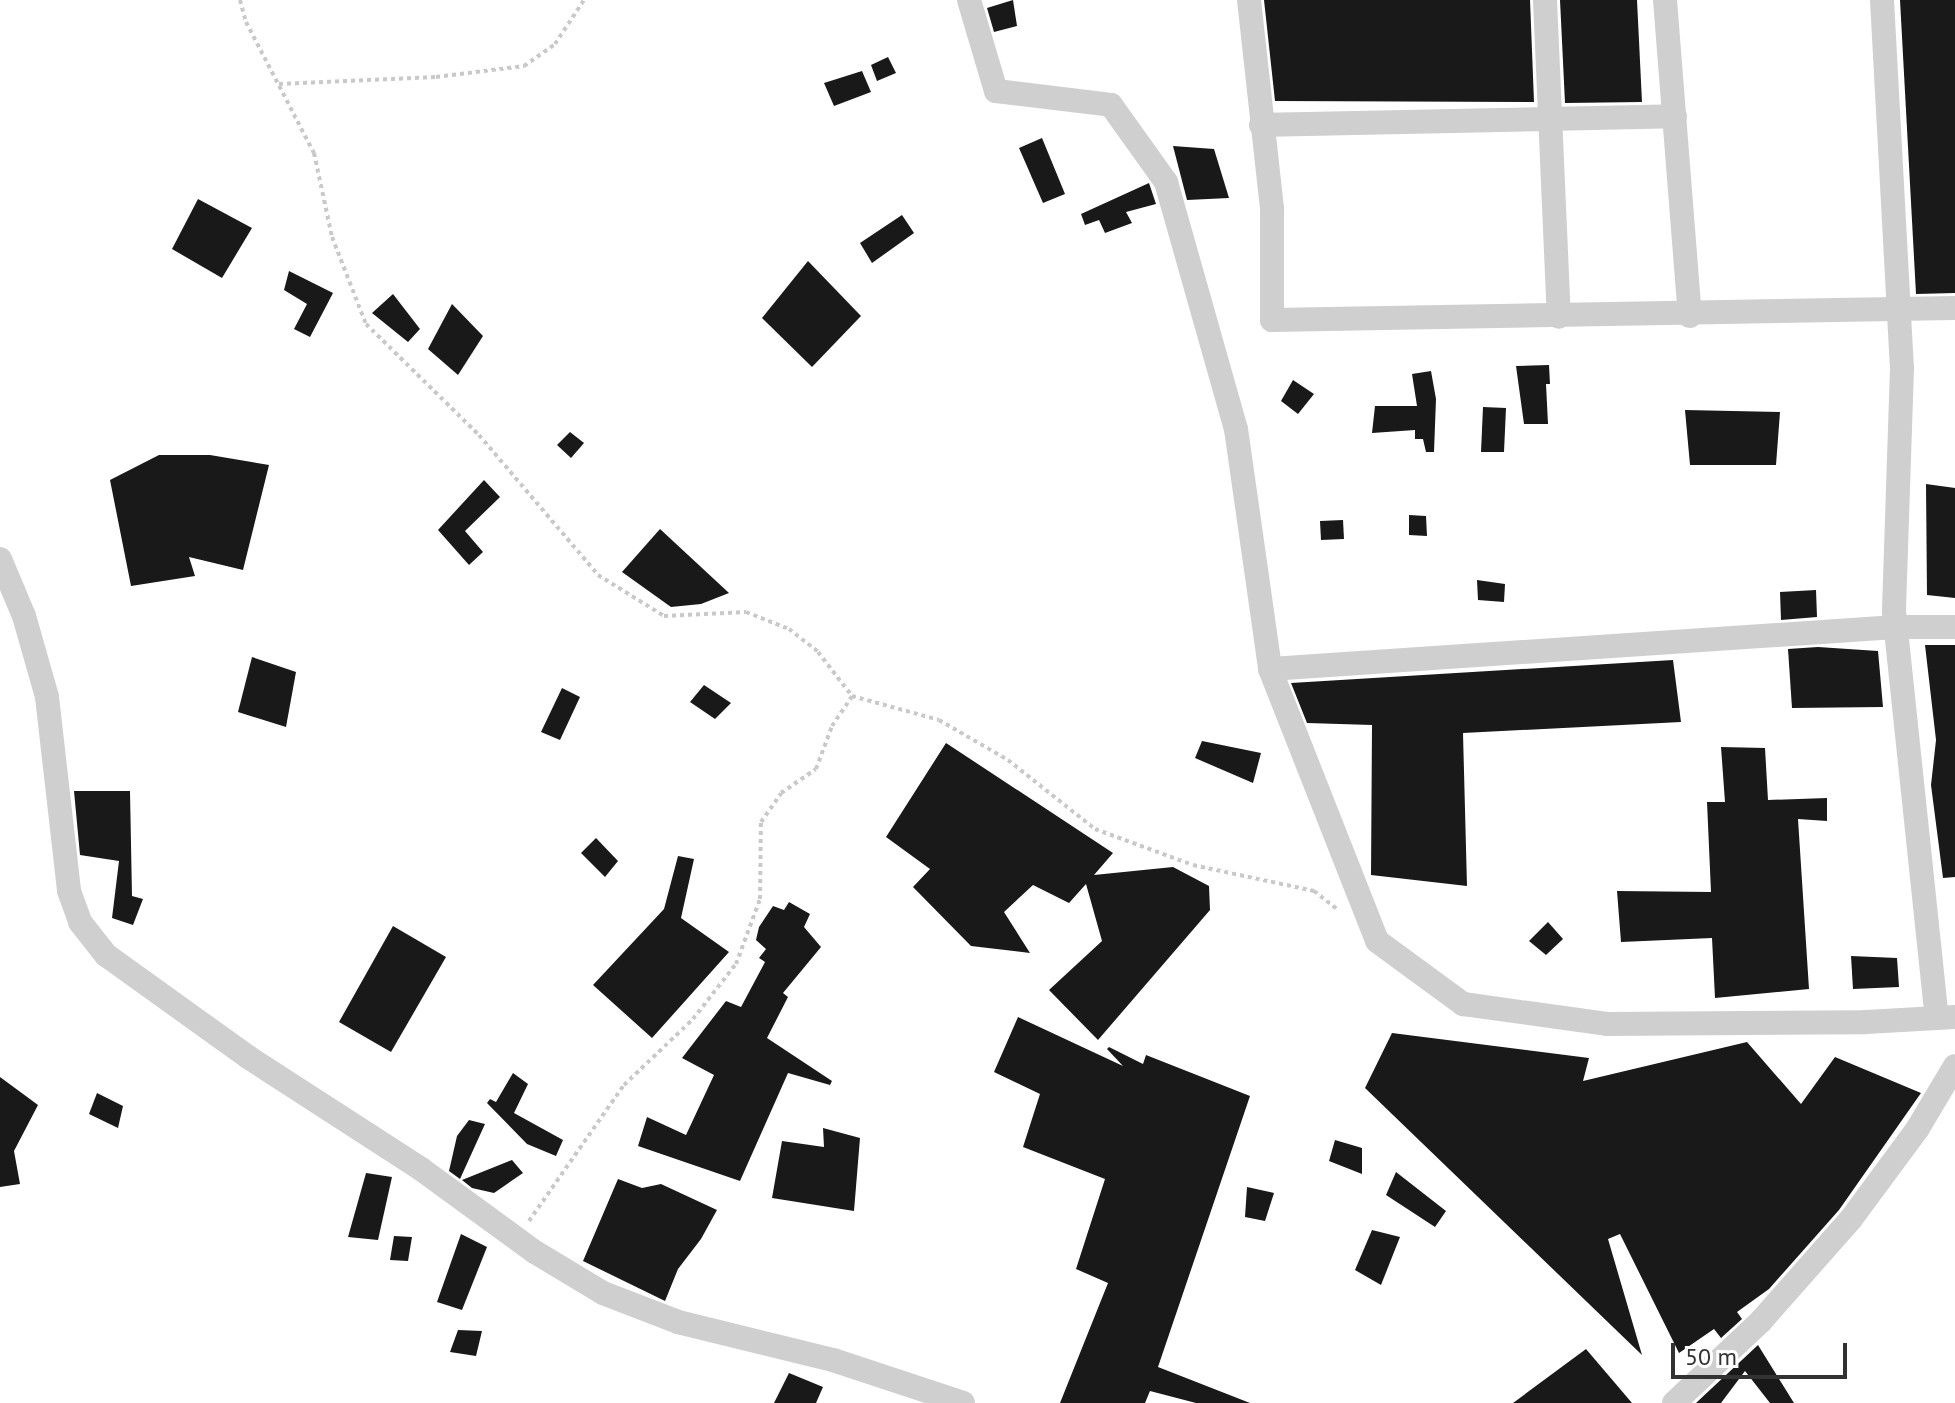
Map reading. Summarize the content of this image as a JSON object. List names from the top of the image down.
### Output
{
  "scale_bar": "50 m"
}
